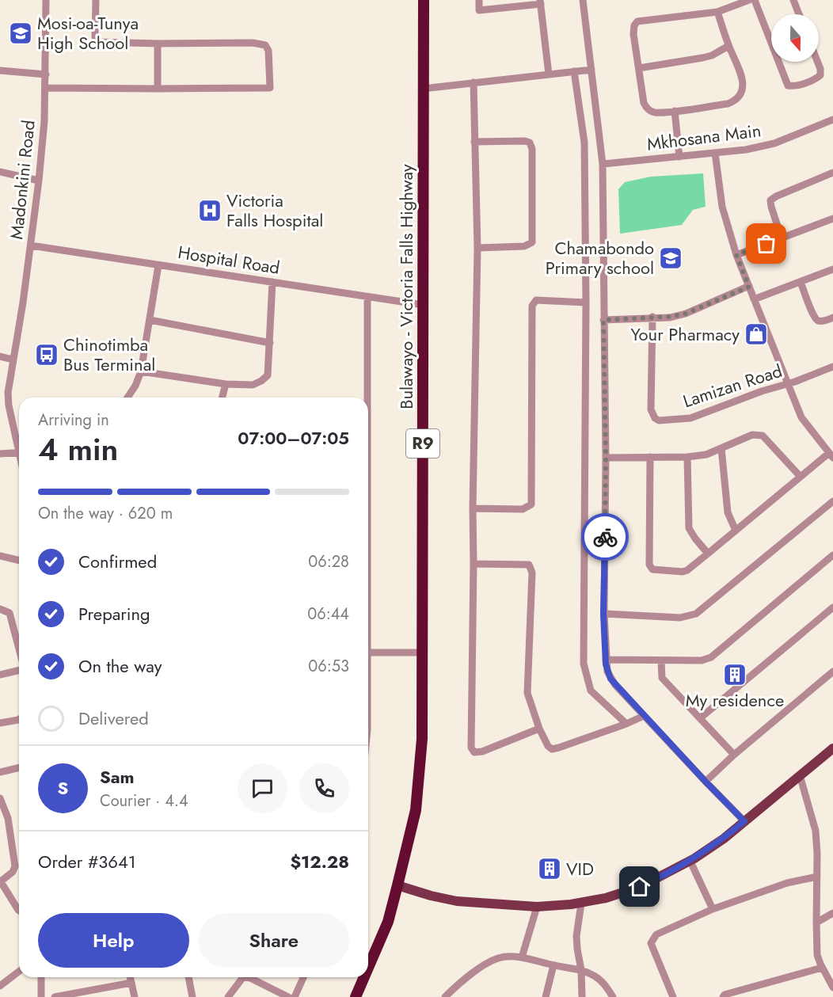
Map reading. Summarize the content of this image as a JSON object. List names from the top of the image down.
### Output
{
  "streets": {
    "highway": ["Bulawayo - Victoria Falls Highway", "R9"],
    "street": [
      "Mkhosana Main",
      "Madonkini Road",
      "Hospital Road",
      "Lamizan Road"
    ]
  },
  "crossings": [
    ["Madonkini Road", "Hospital Road"],
    ["Hospital Road", "Bulawayo - Victoria Falls Highway"],
    ["Bulawayo - Victoria Falls Highway", "R9"]
  ],
  "places": {
    "school or university": ["Mosi-oa-Tunya High School", "Chamabondo Primary school"],
    "hospital": ["Victoria Falls Hospital"],
    "shop": ["Your Pharmacy"],
    "bus stop": ["Chinotimba Bus Terminal"],
    "building": ["My residence", "VID"]
  },
  "north": "bottom",
  "page": {
    "heading": ["4 min", "Arriving in", "07:00–07:05"],
    "panel": [
      "Sam",
      "Courier · 4.4",
      "Order #3641",
      "$12.28"
    ],
    "bar": "On the way · 620 m",
    "list": [
      ["Confirmed", "06:28"],
      ["Preparing", "06:44"],
      ["On the way", "06:53"],
      "Delivered"
    ],
    "round": "S",
    "buttons": ["Help", "Share"]
  }
}
